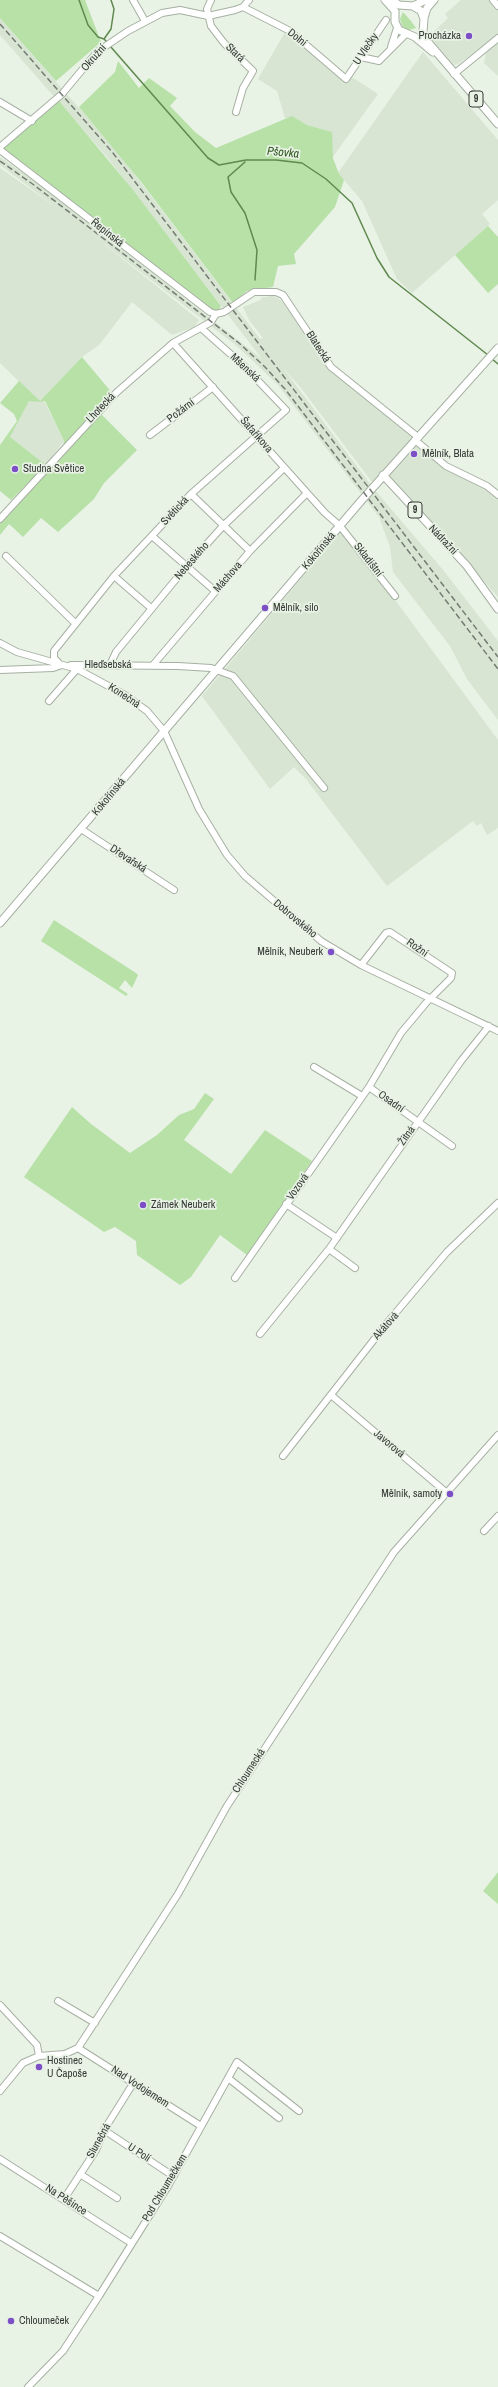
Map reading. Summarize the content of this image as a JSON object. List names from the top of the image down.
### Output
{
  "streets": {
    "main road": ["9", "Nádražní", "Kokořínská"],
    "street": [
      "Dolní",
      "U Vlečky",
      "Stará",
      "Okružní",
      "Řepínská",
      "Blatecká",
      "Mšenská",
      "Lhotecká",
      "Požární",
      "Šafaříkova",
      "Světická",
      "Skladištní",
      "Nebeského",
      "Máchova",
      "Hleďsebská",
      "Konečná",
      "Dřevařská",
      "Dobrovského",
      "Rožní",
      "Osadní",
      "Žitná",
      "Vozová",
      "Akátová",
      "Javorová",
      "Chloumecká",
      "Nad Vodojemem",
      "Slunečná",
      "U Polí",
      "Pod Chloumečkem",
      "Na Pěšince"
    ]
  },
  "crossings": [
    ["Dolní", "U Vlečky"],
    ["Dolní", "Okružní"],
    ["Stará", "Okružní"],
    ["Řepínská", "Blatecká"],
    ["Řepínská", "Lhotecká"],
    ["Blatecká", "Lhotecká"],
    ["Blatecká", "Kokořínská"],
    ["Mšenská", "Lhotecká"],
    ["Mšenská", "Světická"],
    ["Lhotecká", "Šafaříkova"],
    ["Požární", "Šafaříkova"],
    ["Šafaříkova", "Světická"],
    ["Šafaříkova", "Kokořínská"],
    ["Šafaříkova", "Skladištní"],
    ["Šafaříkova", "Nebeského"],
    ["Šafaříkova", "Máchova"],
    ["Světická", "Hleďsebská"],
    ["Světická", "Konečná"],
    ["Nádražní", "Kokořínská"],
    ["Kokořínská", "Skladištní"],
    ["Kokořínská", "Hleďsebská"],
    ["Kokořínská", "Konečná"],
    ["Kokořínská", "Dřevařská"],
    ["Kokořínská", "Dobrovského"],
    ["Nebeského", "Hleďsebská"],
    ["Máchova", "Hleďsebská"],
    ["Hleďsebská", "Konečná"],
    ["Konečná", "Dobrovského"],
    ["Dobrovského", "Rožní"],
    ["Dobrovského", "Žitná"],
    ["Dobrovského", "Vozová"],
    ["Rožní", "Vozová"],
    ["Osadní", "Žitná"],
    ["Osadní", "Vozová"],
    ["Akátová", "Javorová"],
    ["Javorová", "Chloumecká"],
    ["Chloumecká", "Nad Vodojemem"],
    ["Nad Vodojemem", "Slunečná"],
    ["Nad Vodojemem", "Pod Chloumečkem"],
    ["Slunečná", "U Polí"],
    ["Slunečná", "Na Pěšince"],
    ["U Polí", "Pod Chloumečkem"],
    ["Pod Chloumečkem", "Na Pěšince"]
  ],
  "water": ["Pšovka"],
  "places": [
    "Procházka",
    "Mělník, Blata",
    "Studna Světice",
    "Mělník, silo",
    "Mělník, Neuberk",
    "Zámek Neuberk",
    "Mělník, samoty",
    "Hostinec U Čapoše",
    "Chloumeček"
  ]
}
